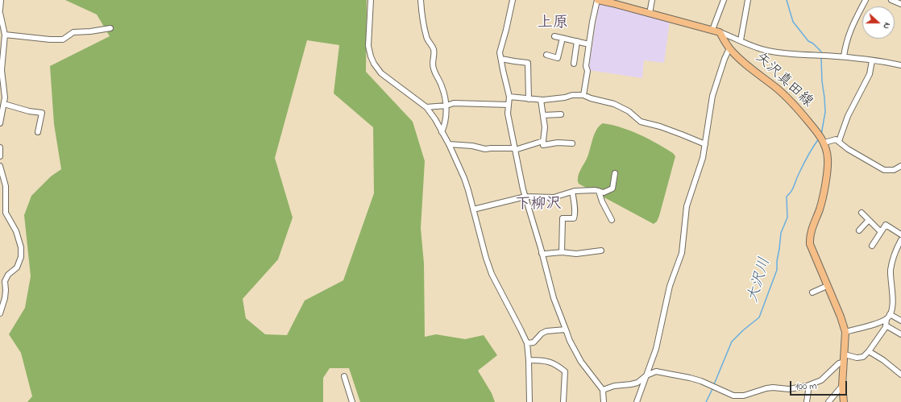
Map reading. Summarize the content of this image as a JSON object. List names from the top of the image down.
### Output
{
  "streets": {
    "main road": ["矢沢真田線"]
  },
  "districts": ["上原", "下柳沢"],
  "water": ["大沢川"],
  "scale_bar": "100 m",
  "north": "right"
}
